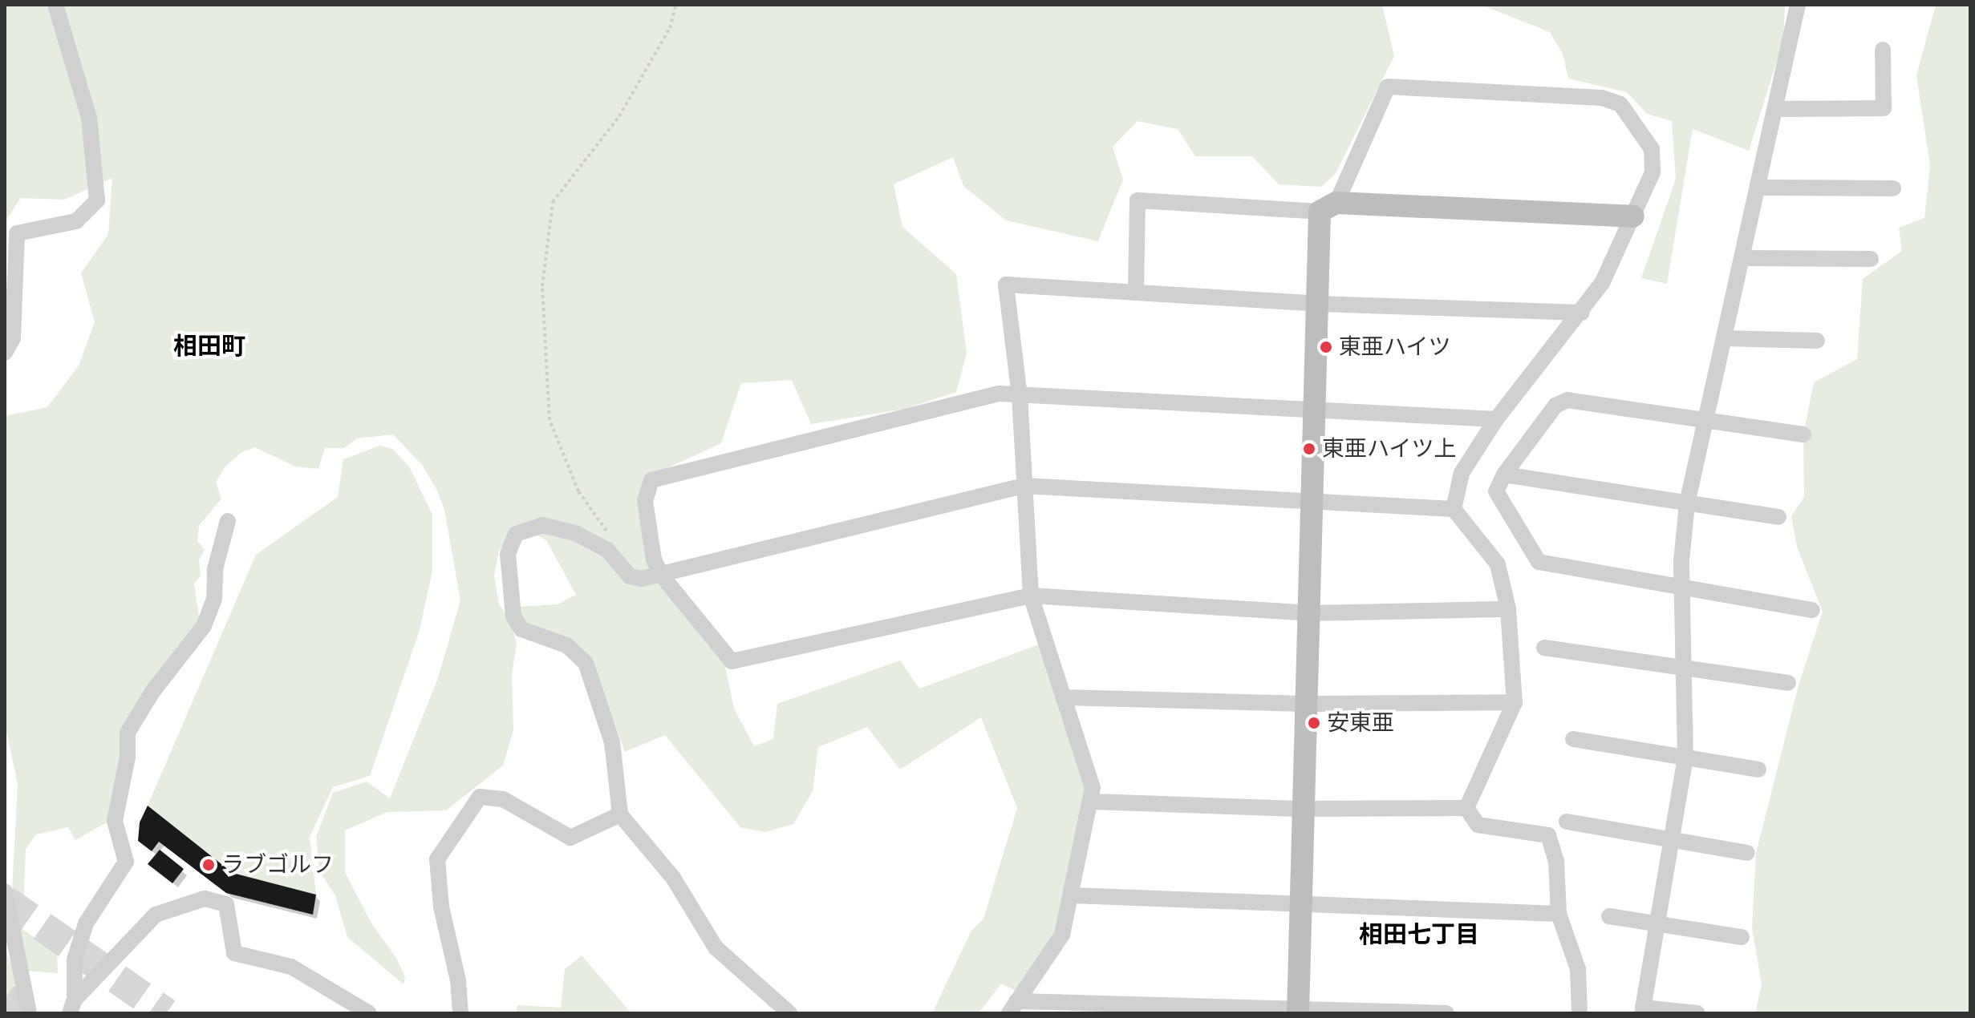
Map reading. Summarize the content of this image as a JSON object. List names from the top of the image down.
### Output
{
  "districts": ["相田町", "相田七丁目"],
  "places": [
    "東亜ハイツ",
    "東亜ハイツ上",
    "安東亜",
    "ラブゴルフ"
  ]
}
